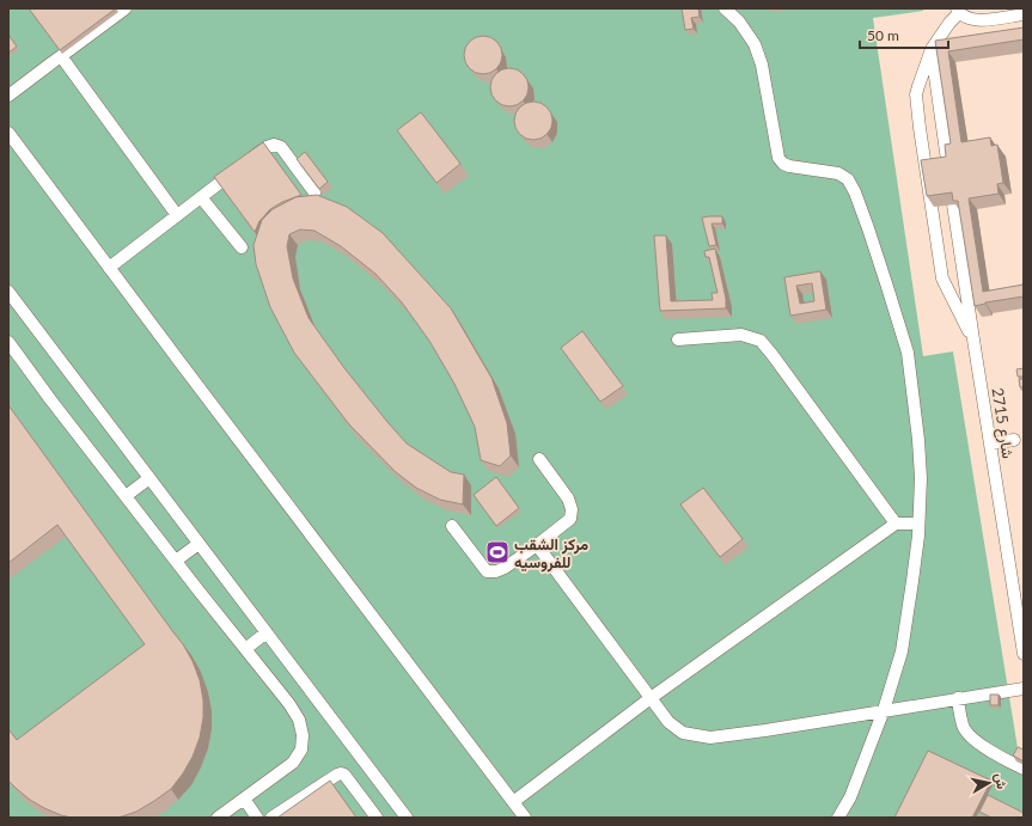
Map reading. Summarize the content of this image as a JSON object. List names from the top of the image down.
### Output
{
  "streets": {
    "street": ["شارع 2715"]
  },
  "places": {
    "sports": ["مركز الشقب للفروسيه"]
  },
  "scale_bar": "50 m",
  "north": "right"
}
